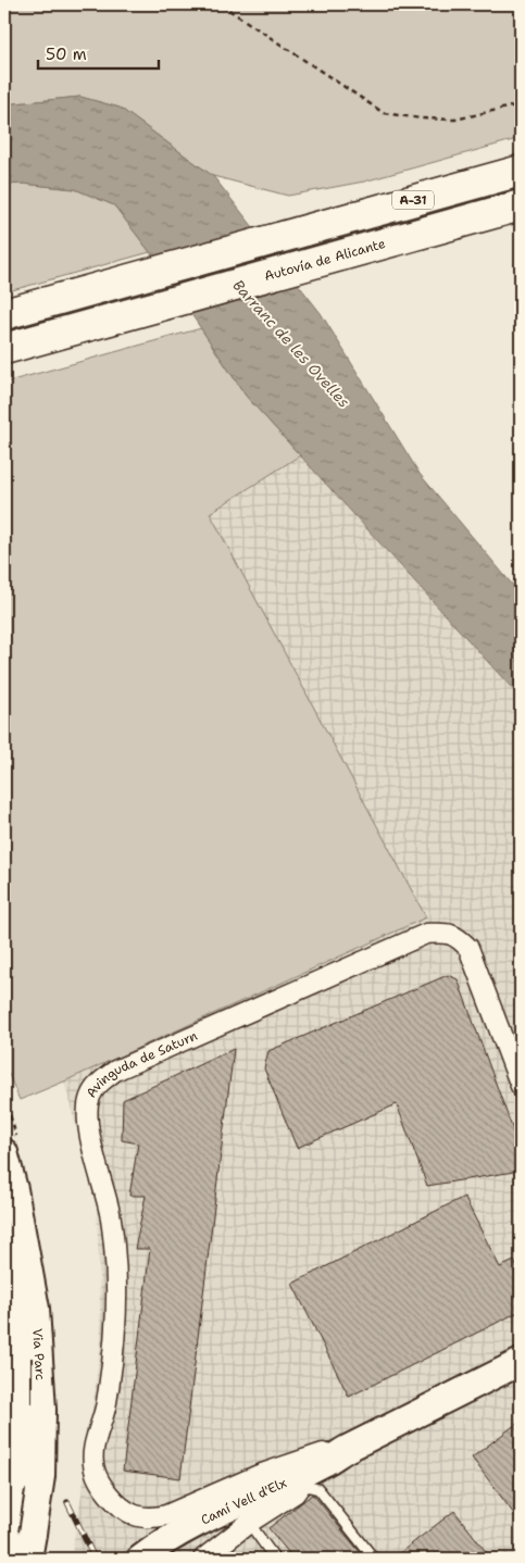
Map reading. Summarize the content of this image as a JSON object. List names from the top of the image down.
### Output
{
  "streets": {
    "highway": ["A-31", "Autovía de Alicante"],
    "main road": ["Via Parc", "Camí Vell d'Elx"],
    "street": ["Avinguda de Saturn"]
  },
  "crossings": [
    ["Avinguda de Saturn", "Camí Vell d'Elx"]
  ],
  "water": ["Barranc de les Ovelles"],
  "scale_bar": "50 m"
}
